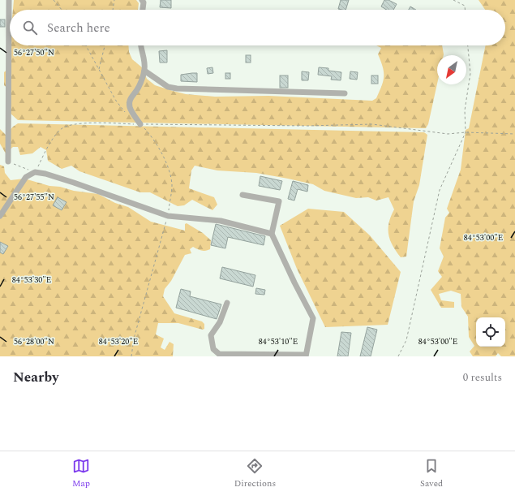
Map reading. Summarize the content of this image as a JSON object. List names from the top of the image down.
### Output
{
  "north": "bottom left",
  "page": {
    "search": "Search here",
    "heading": ["Nearby", "0 results"],
    "nav": ["Map", "Directions", "Saved"]
  },
  "coordinates": [
    "56°27'50\"N",
    "56°27'55\"N",
    "84°53'00\"E",
    "84°53'30\"E",
    "56°28'00\"N",
    "84°53'20\"E",
    "84°53'10\"E"
  ]
}
